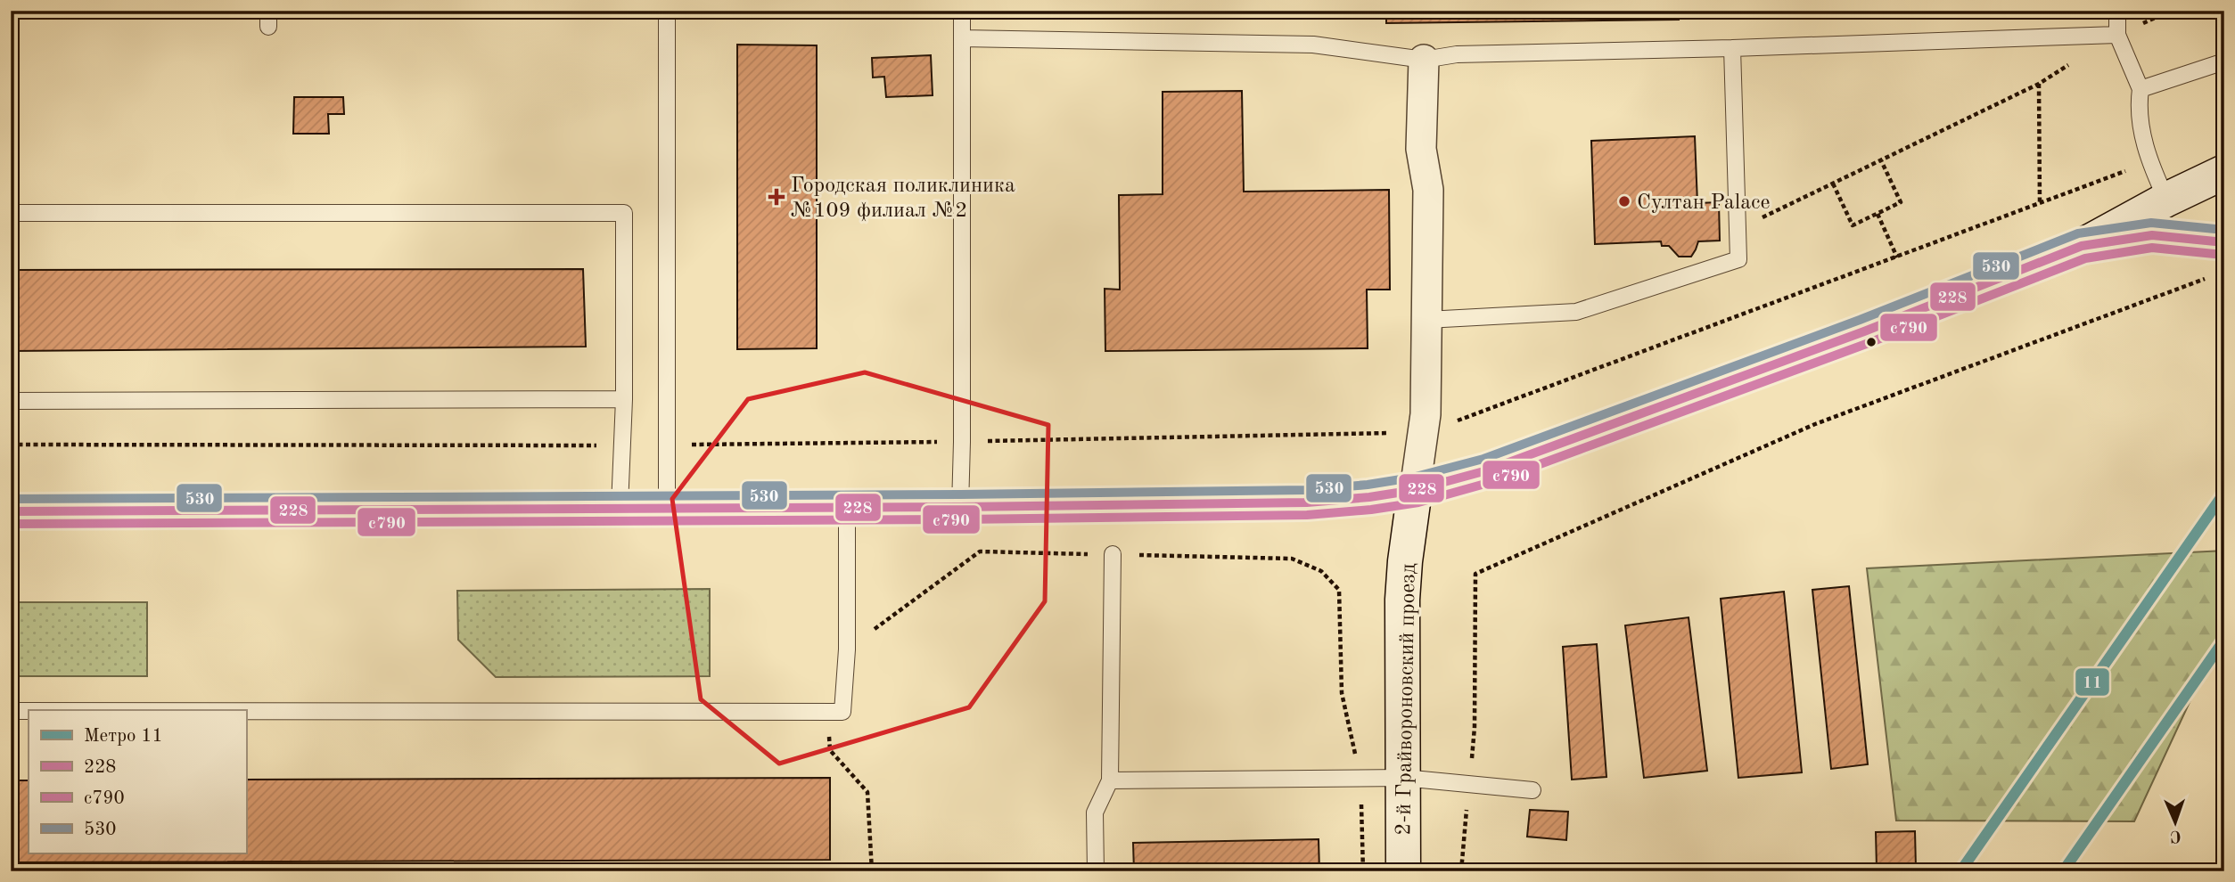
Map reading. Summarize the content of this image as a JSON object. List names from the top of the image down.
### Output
{
  "streets": {
    "main road": ["2-й Грайвороновский проезд"]
  },
  "places": {
    "health": ["Городская поликлиника №109 филиал №2"],
    "other": ["Султан Palace"]
  },
  "lines": [
    "transit line 530",
    "transit line 228",
    "transit line с790",
    "metro line 11"
  ],
  "legend": [
    "Метро 11",
    "228",
    "с790",
    "530"
  ],
  "north": "bottom"
}
